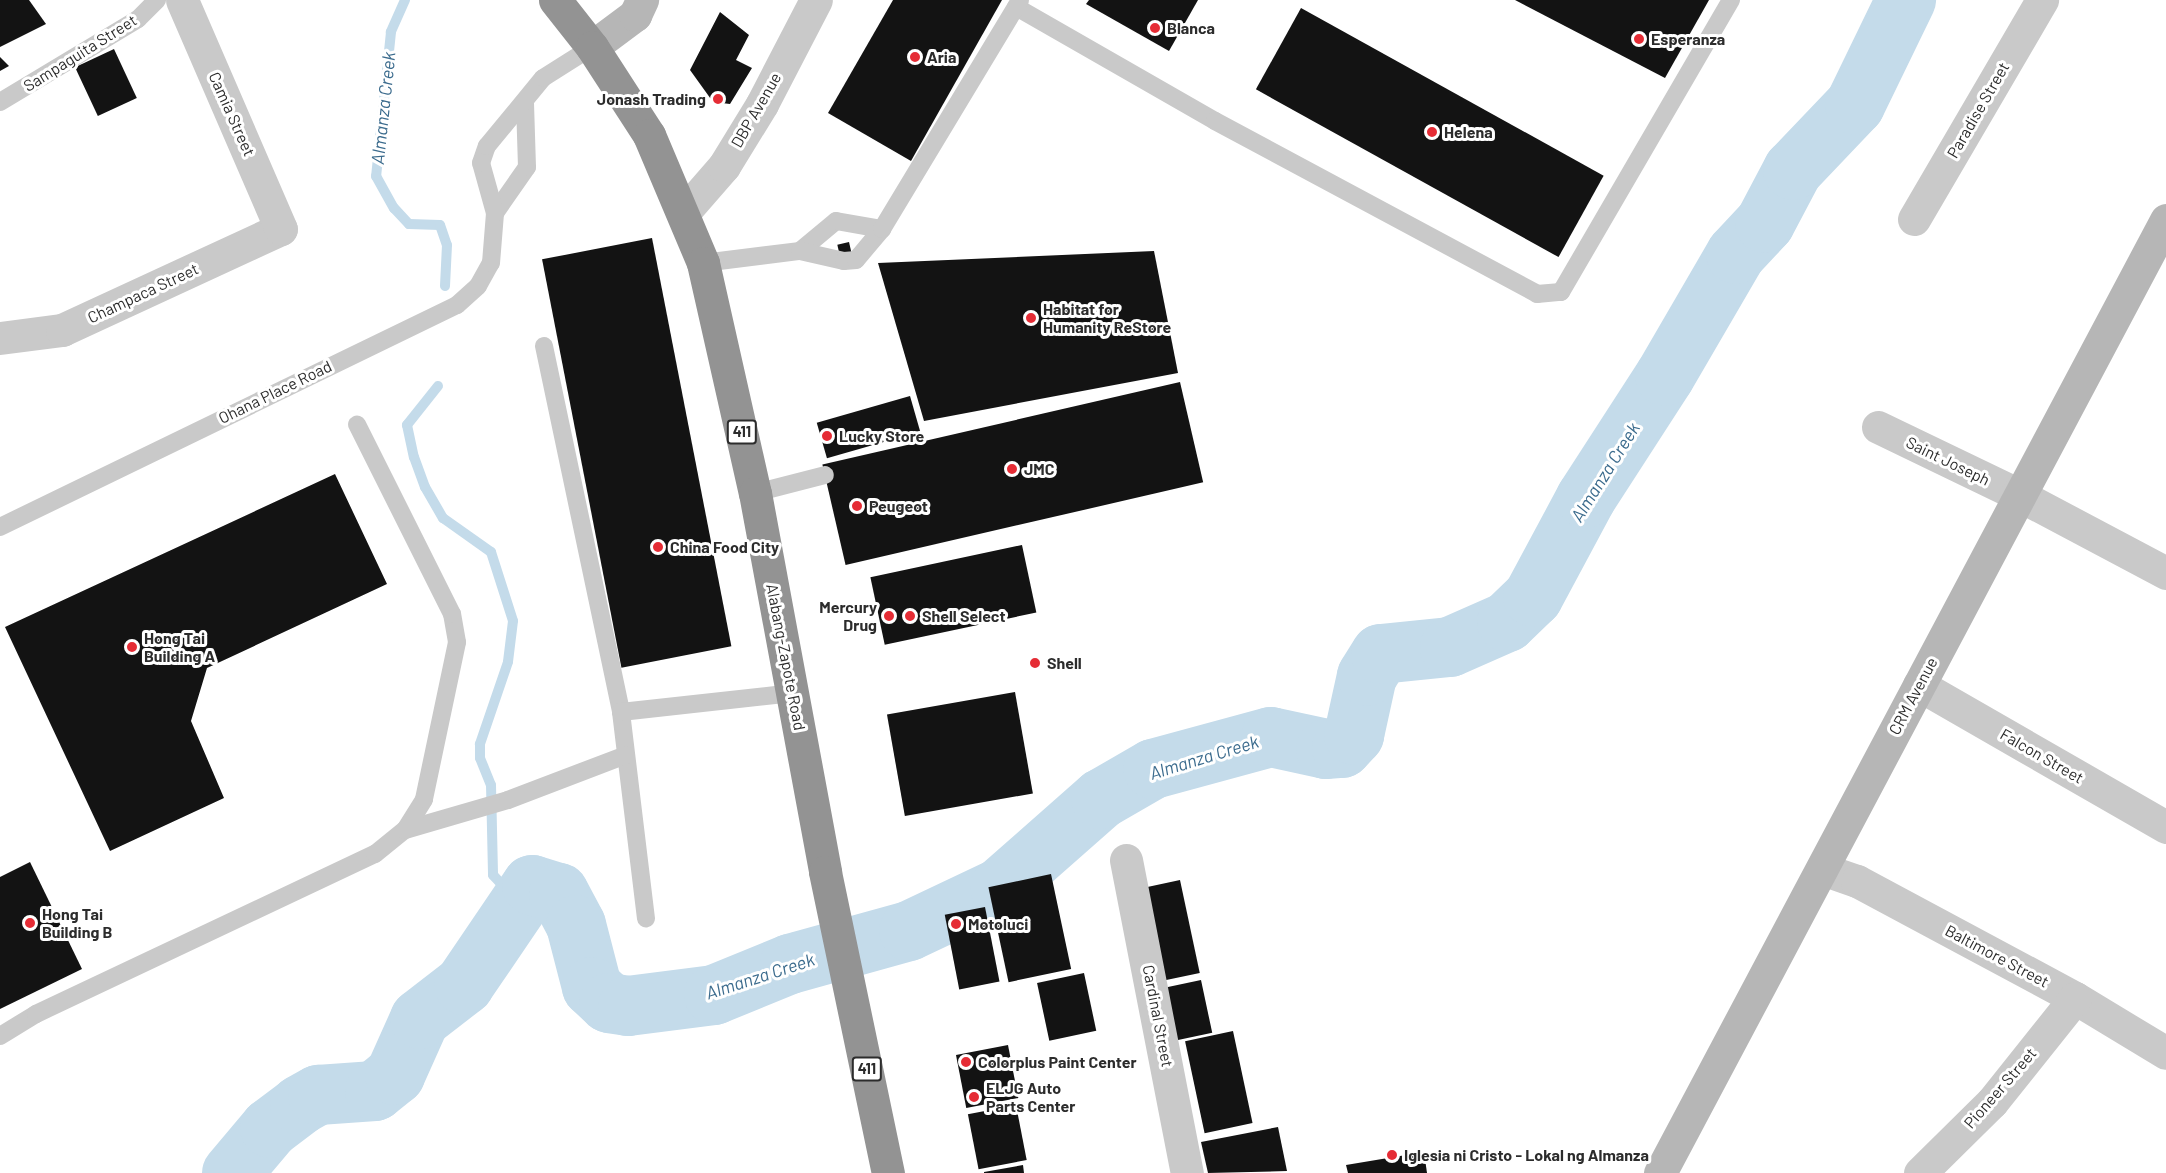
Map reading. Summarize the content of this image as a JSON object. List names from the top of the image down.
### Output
{
  "streets": {
    "highway": ["411", "Alabang-Zapote Road"],
    "street": [
      "DBP Avenue",
      "Paradise Street",
      "Camia Street",
      "Champaca Street",
      "Saint Joseph",
      "CRM Avenue",
      "Falcon Street",
      "Baltimore Street",
      "Cardinal Street",
      "Pioneer Street"
    ],
    "lane": ["Sampaguita Street", "Ohana Place Road"]
  },
  "crossings": [
    ["DBP Avenue", "Alabang-Zapote Road"],
    ["Camia Street", "Champaca Street"],
    ["Ohana Place Road", "Alabang-Zapote Road"],
    ["Saint Joseph", "CRM Avenue"],
    ["CRM Avenue", "Falcon Street"],
    ["CRM Avenue", "Baltimore Street"],
    ["Baltimore Street", "Pioneer Street"]
  ],
  "water": ["Almanza Creek"],
  "places": [
    "Blanca",
    "Esperanza",
    "Aria",
    "Jonash Trading",
    "Helena",
    "Habitat for Humanity ReStore",
    "Lucky Store",
    "JMC",
    "Peugeot",
    "China Food City",
    "Mercury Drug",
    "Shell Select",
    "Hong Tai Building A",
    "Shell",
    "Hong Tai Building B",
    "Motoluci",
    "Colorplus Paint Center",
    "ELJG Auto Parts Center",
    "Iglesia ni Cristo - Lokal ng Almanza"
  ]
}
